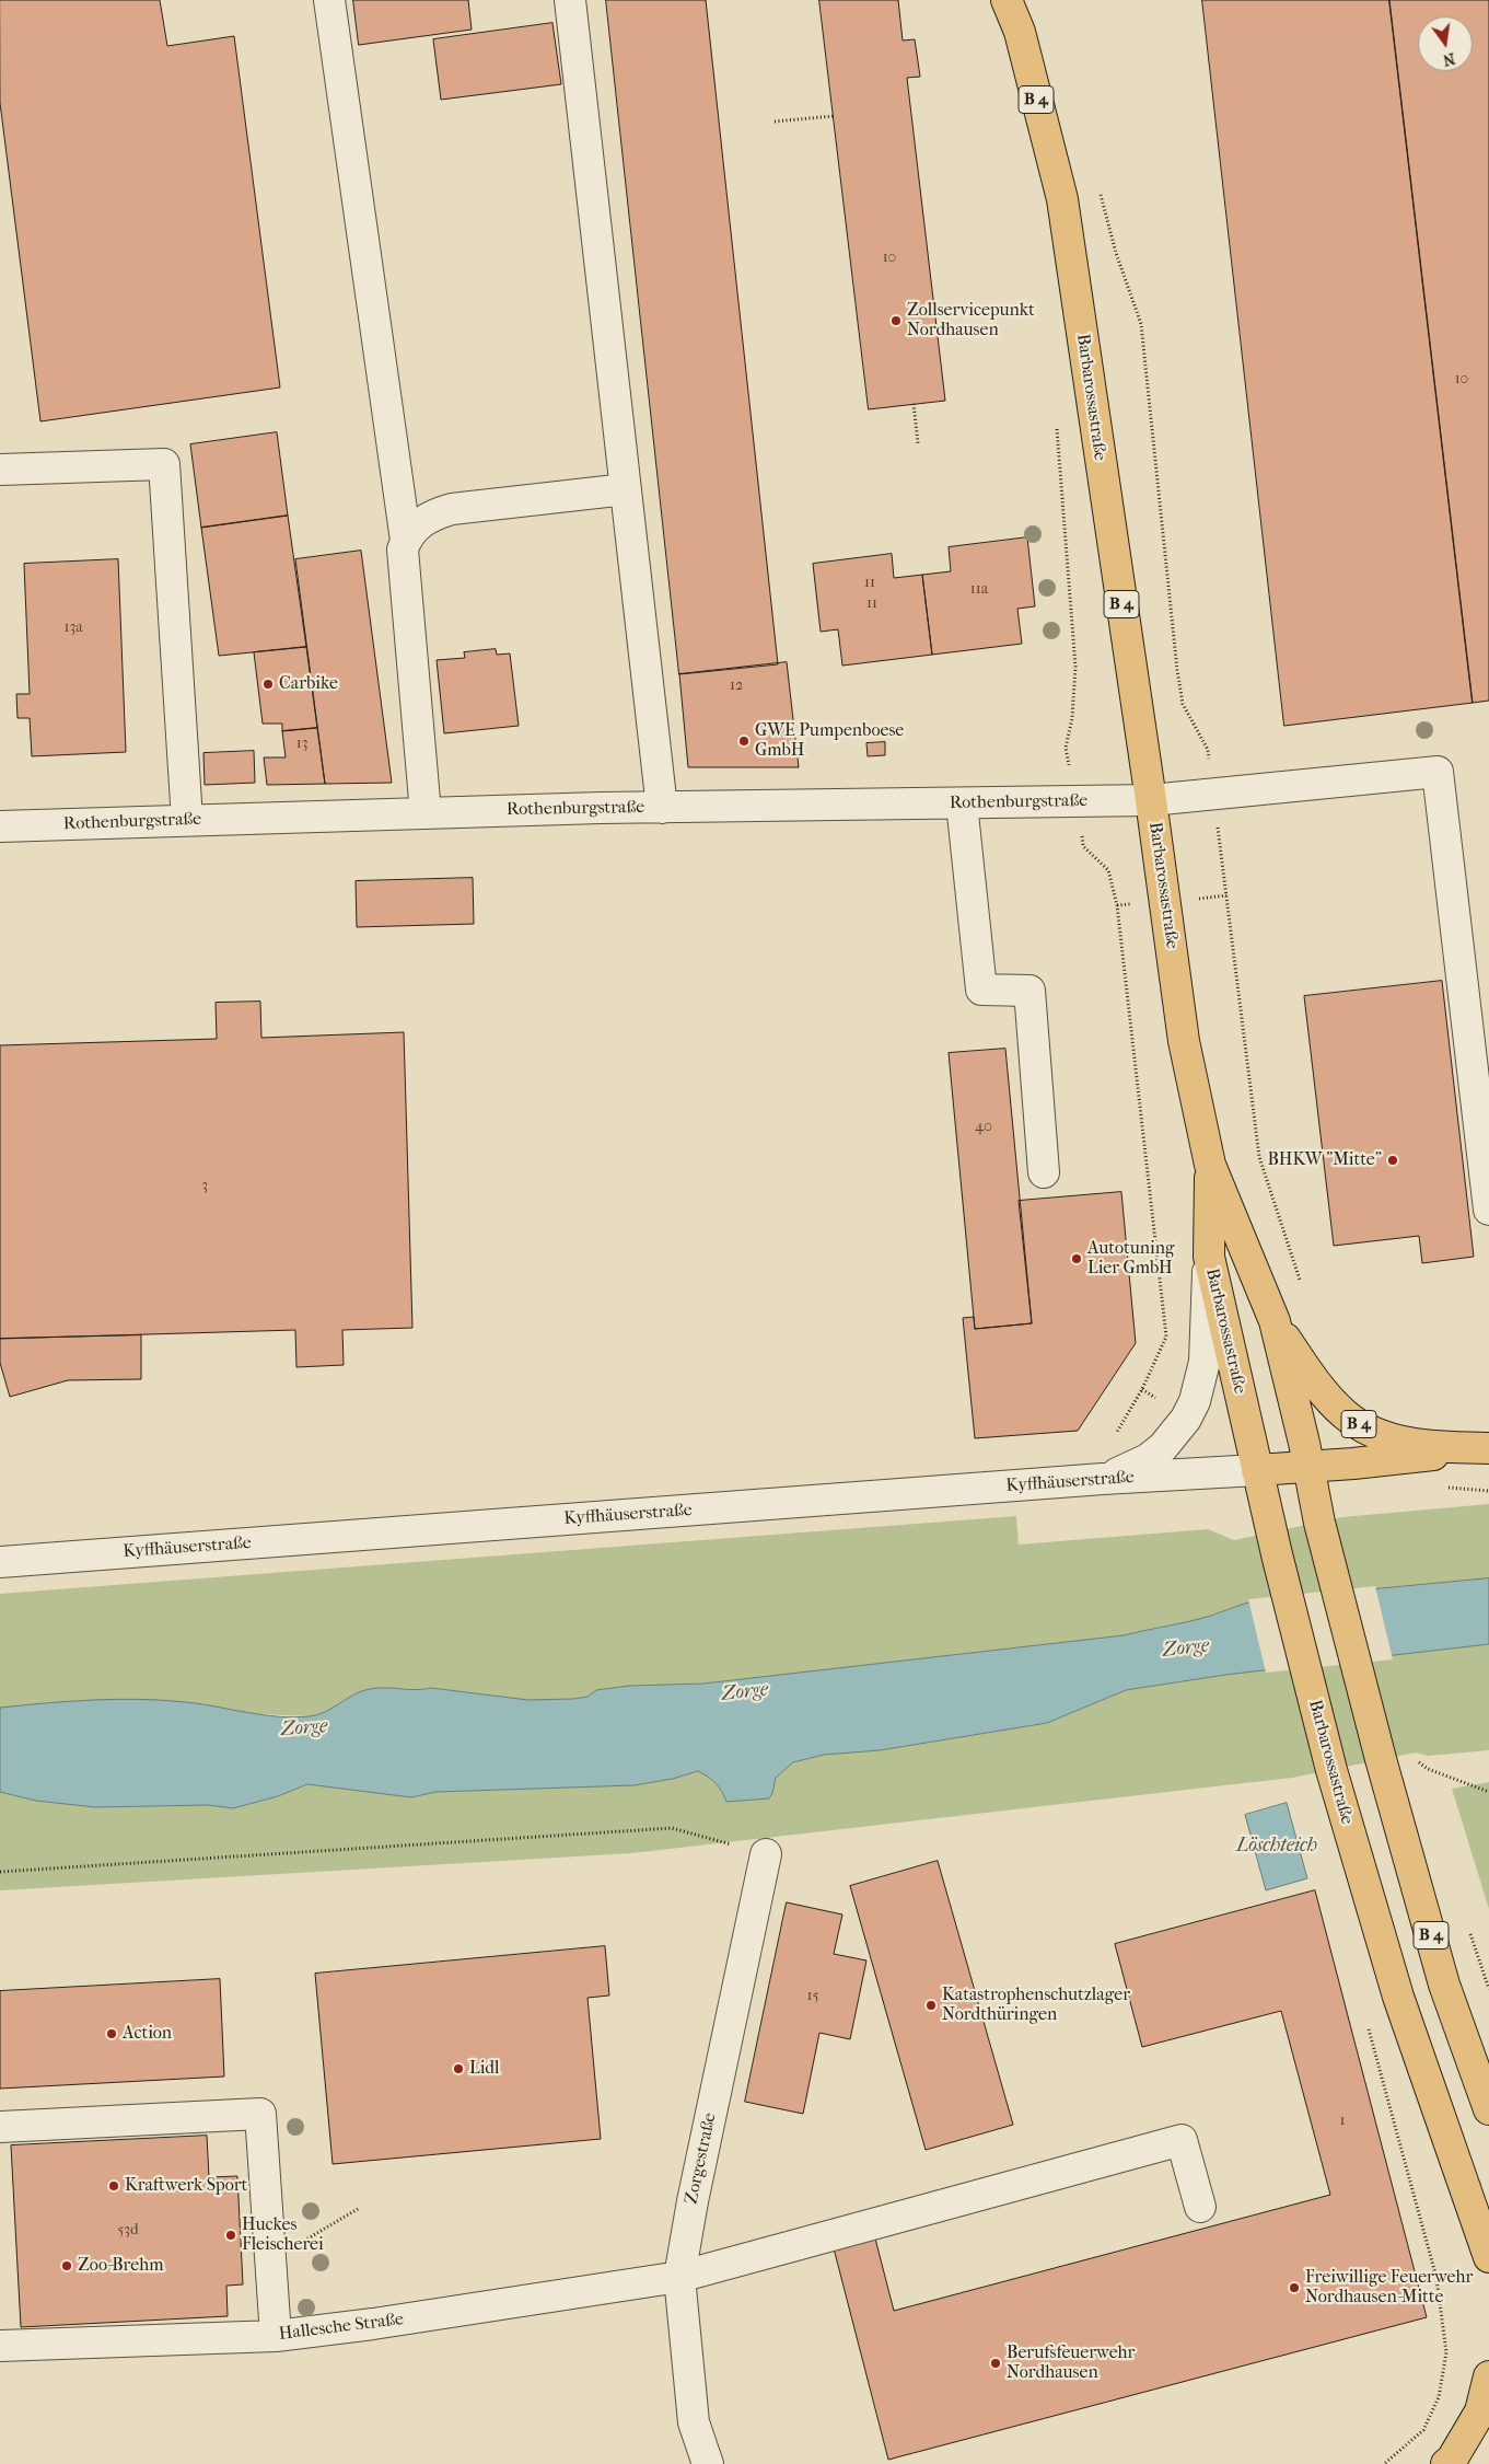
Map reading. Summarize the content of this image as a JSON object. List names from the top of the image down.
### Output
{
  "streets": {
    "main road": ["B 4", "Barbarossastraße"],
    "street": [
      "Rothenburgstraße",
      "Kyffhäuserstraße",
      "Zorgestraße",
      "Hallesche Straße"
    ]
  },
  "crossings": [
    ["B 4", "Barbarossastraße"],
    ["Barbarossastraße", "Rothenburgstraße"],
    ["Barbarossastraße", "Kyffhäuserstraße"],
    ["Zorgestraße", "Hallesche Straße"]
  ],
  "water": ["Zorge", "Löschteich"],
  "places": [
    "Zollservicepunkt Nordhausen",
    "Carbike",
    "GWE Pumpenboese GmbH",
    "BHKW \"Mitte\"",
    "Autotuning Lier GmbH",
    "Katastrophenschutzlager Nordthüringen",
    "Action",
    "Lidl",
    "Kraftwerk Sport",
    "Huckes Fleischerei",
    "Zoo-Brehm",
    "Freiwillige Feuerwehr Nordhausen-Mitte",
    "Berufsfeuerwehr Nordhausen"
  ],
  "house_numbers": [
    "10",
    "10",
    "11",
    "11a",
    "11",
    "13a",
    "12",
    "13",
    "40",
    "3",
    "15",
    "1",
    "53d"
  ],
  "north": "bottom"
}
